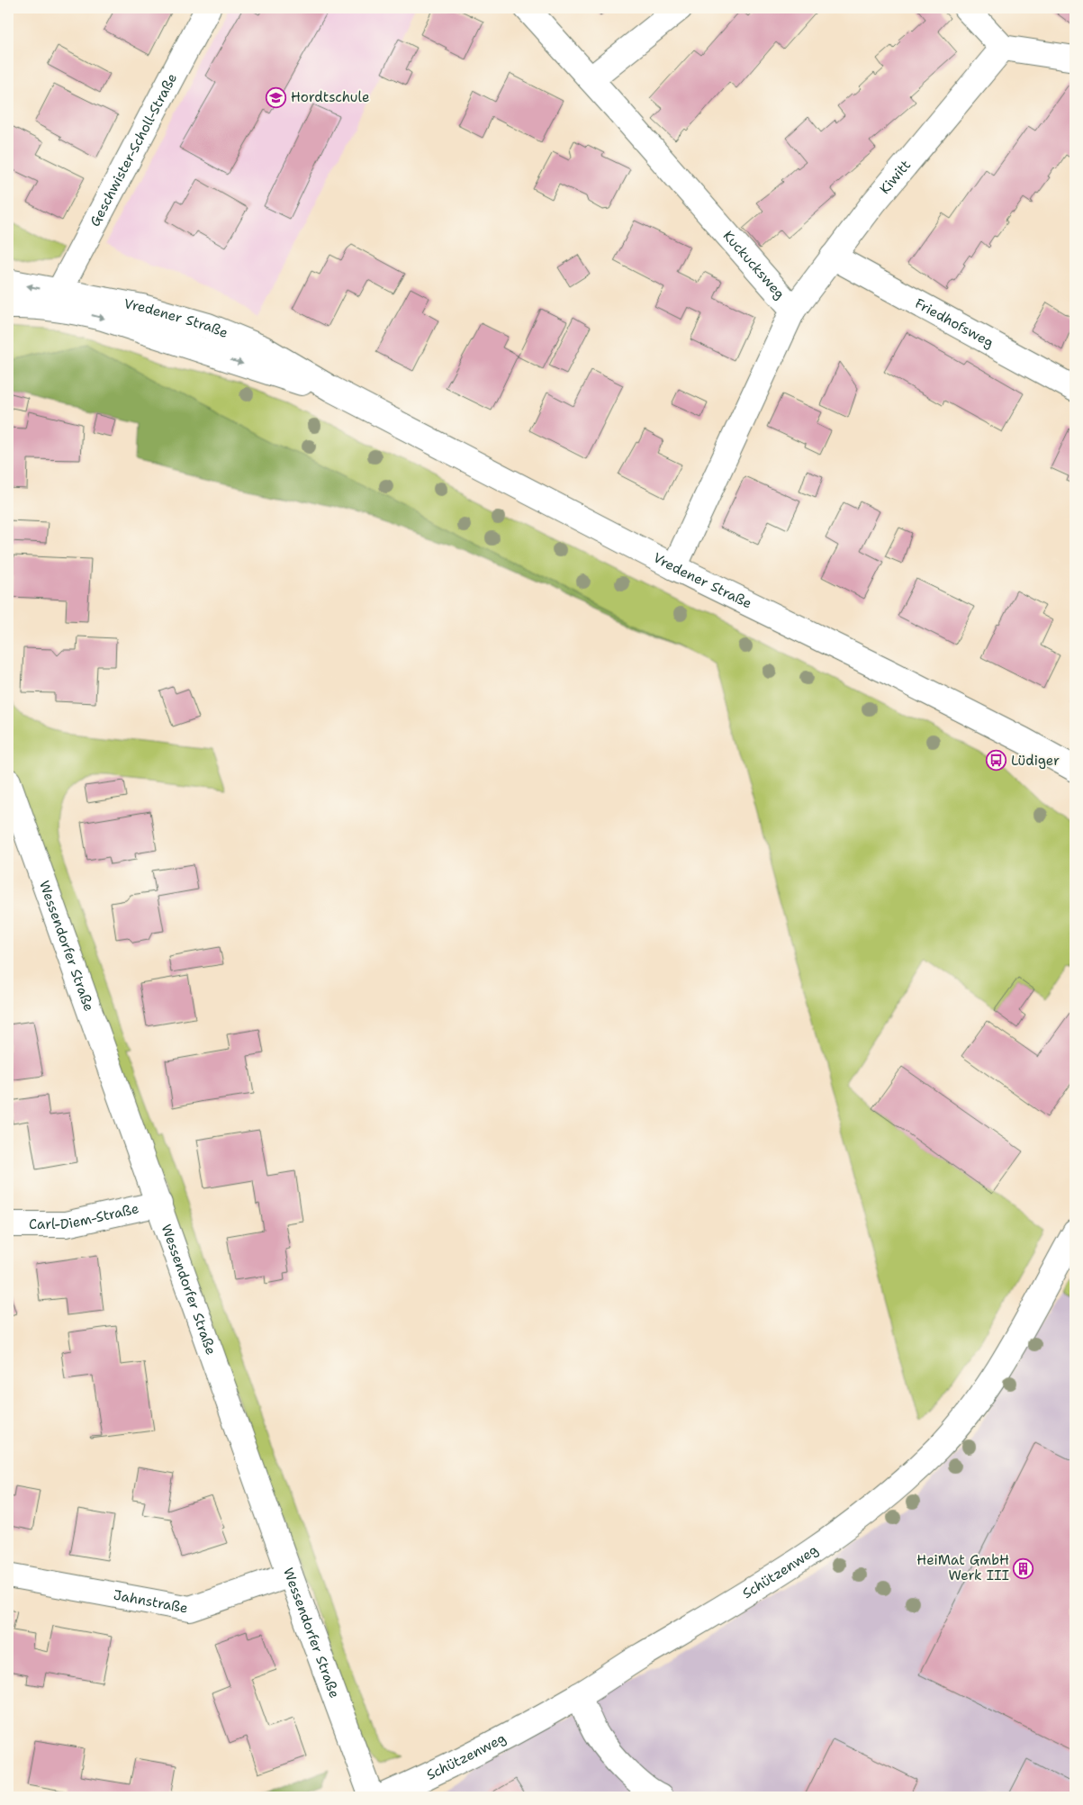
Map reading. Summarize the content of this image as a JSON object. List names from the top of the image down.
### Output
{
  "streets": {
    "street": [
      "Geschwister-Scholl-Straße",
      "Kiwitt",
      "Kuckucksweg",
      "Vredener Straße",
      "Friedhofsweg",
      "Wessendorfer Straße",
      "Carl-Diem-Straße",
      "Schützenweg",
      "Jahnstraße"
    ]
  },
  "crossings": [
    ["Geschwister-Scholl-Straße", "Vredener Straße"],
    ["Kiwitt", "Kuckucksweg"],
    ["Kiwitt", "Friedhofsweg"],
    ["Kuckucksweg", "Vredener Straße"],
    ["Wessendorfer Straße", "Carl-Diem-Straße"],
    ["Wessendorfer Straße", "Jahnstraße"]
  ],
  "places": {
    "school or university": ["Hordtschule"],
    "bus stop": ["Lüdiger"],
    "building": ["HeiMat GmbH Werk III"]
  }
}
